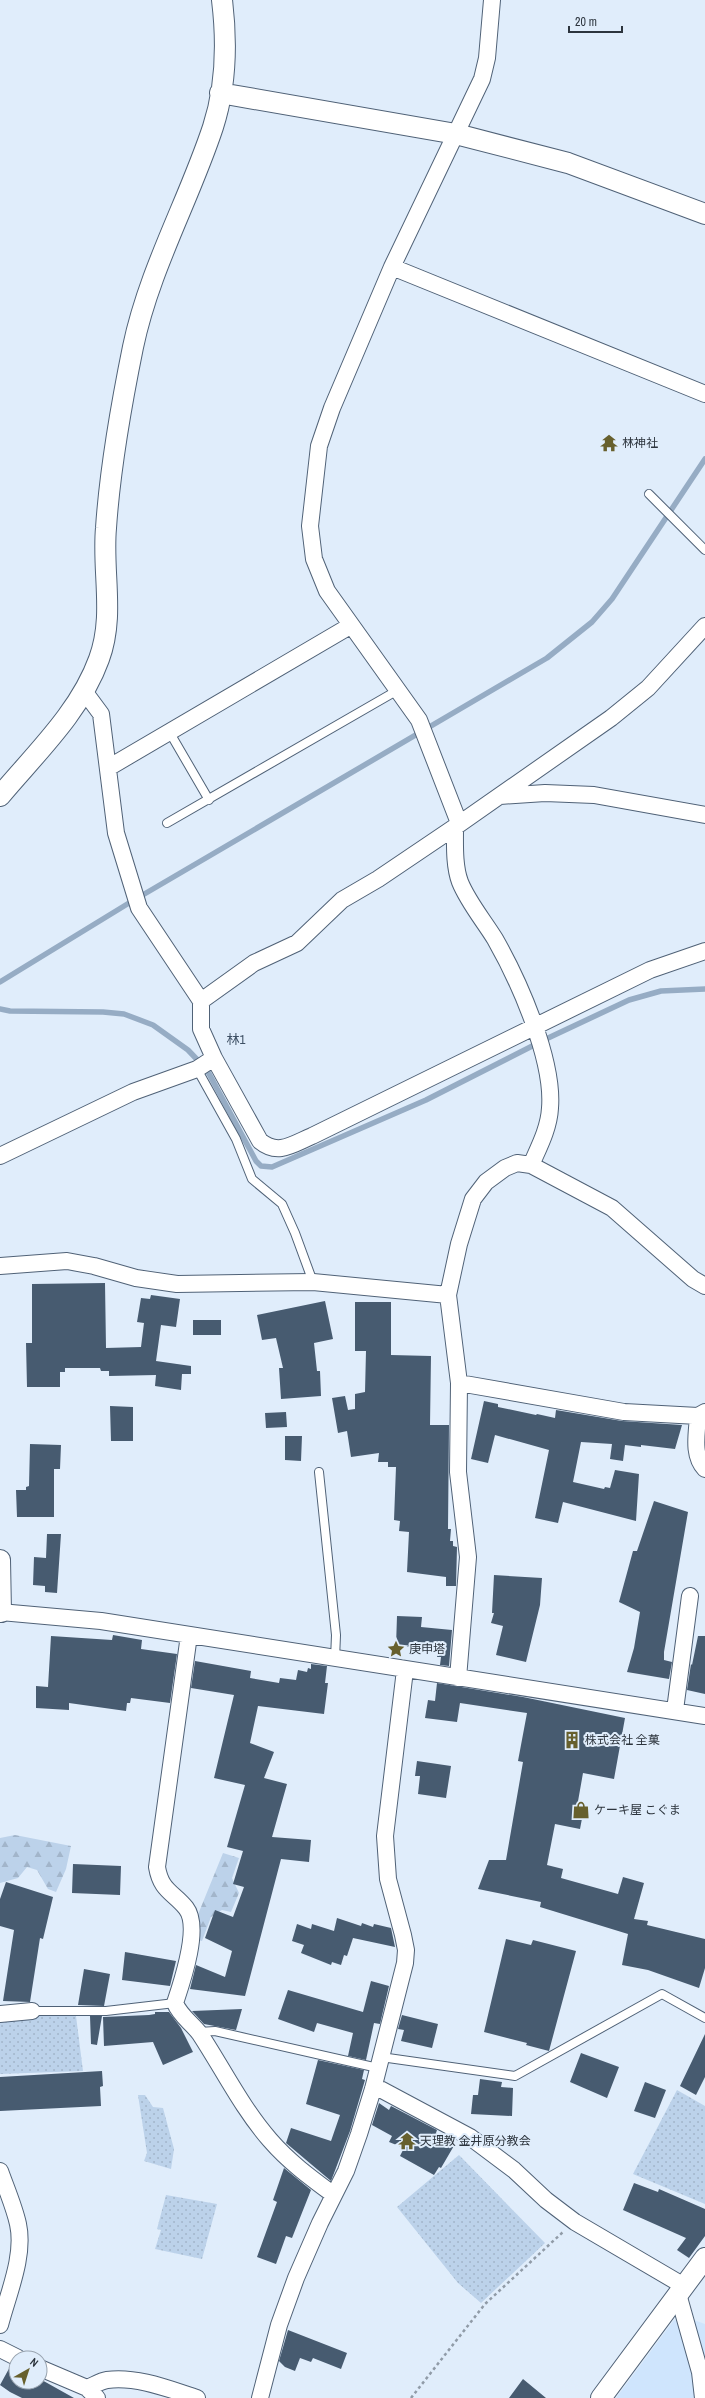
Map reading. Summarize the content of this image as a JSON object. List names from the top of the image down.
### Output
{
  "districts": ["林1"],
  "places": {
    "temple": ["林神社", "天理教 金井原分教会"],
    "place": ["庚申塔"],
    "building": ["株式会社 全菓"],
    "shop": ["ケーキ屋 こぐま"]
  },
  "scale_bar": "20 m",
  "north": "top right"
}
